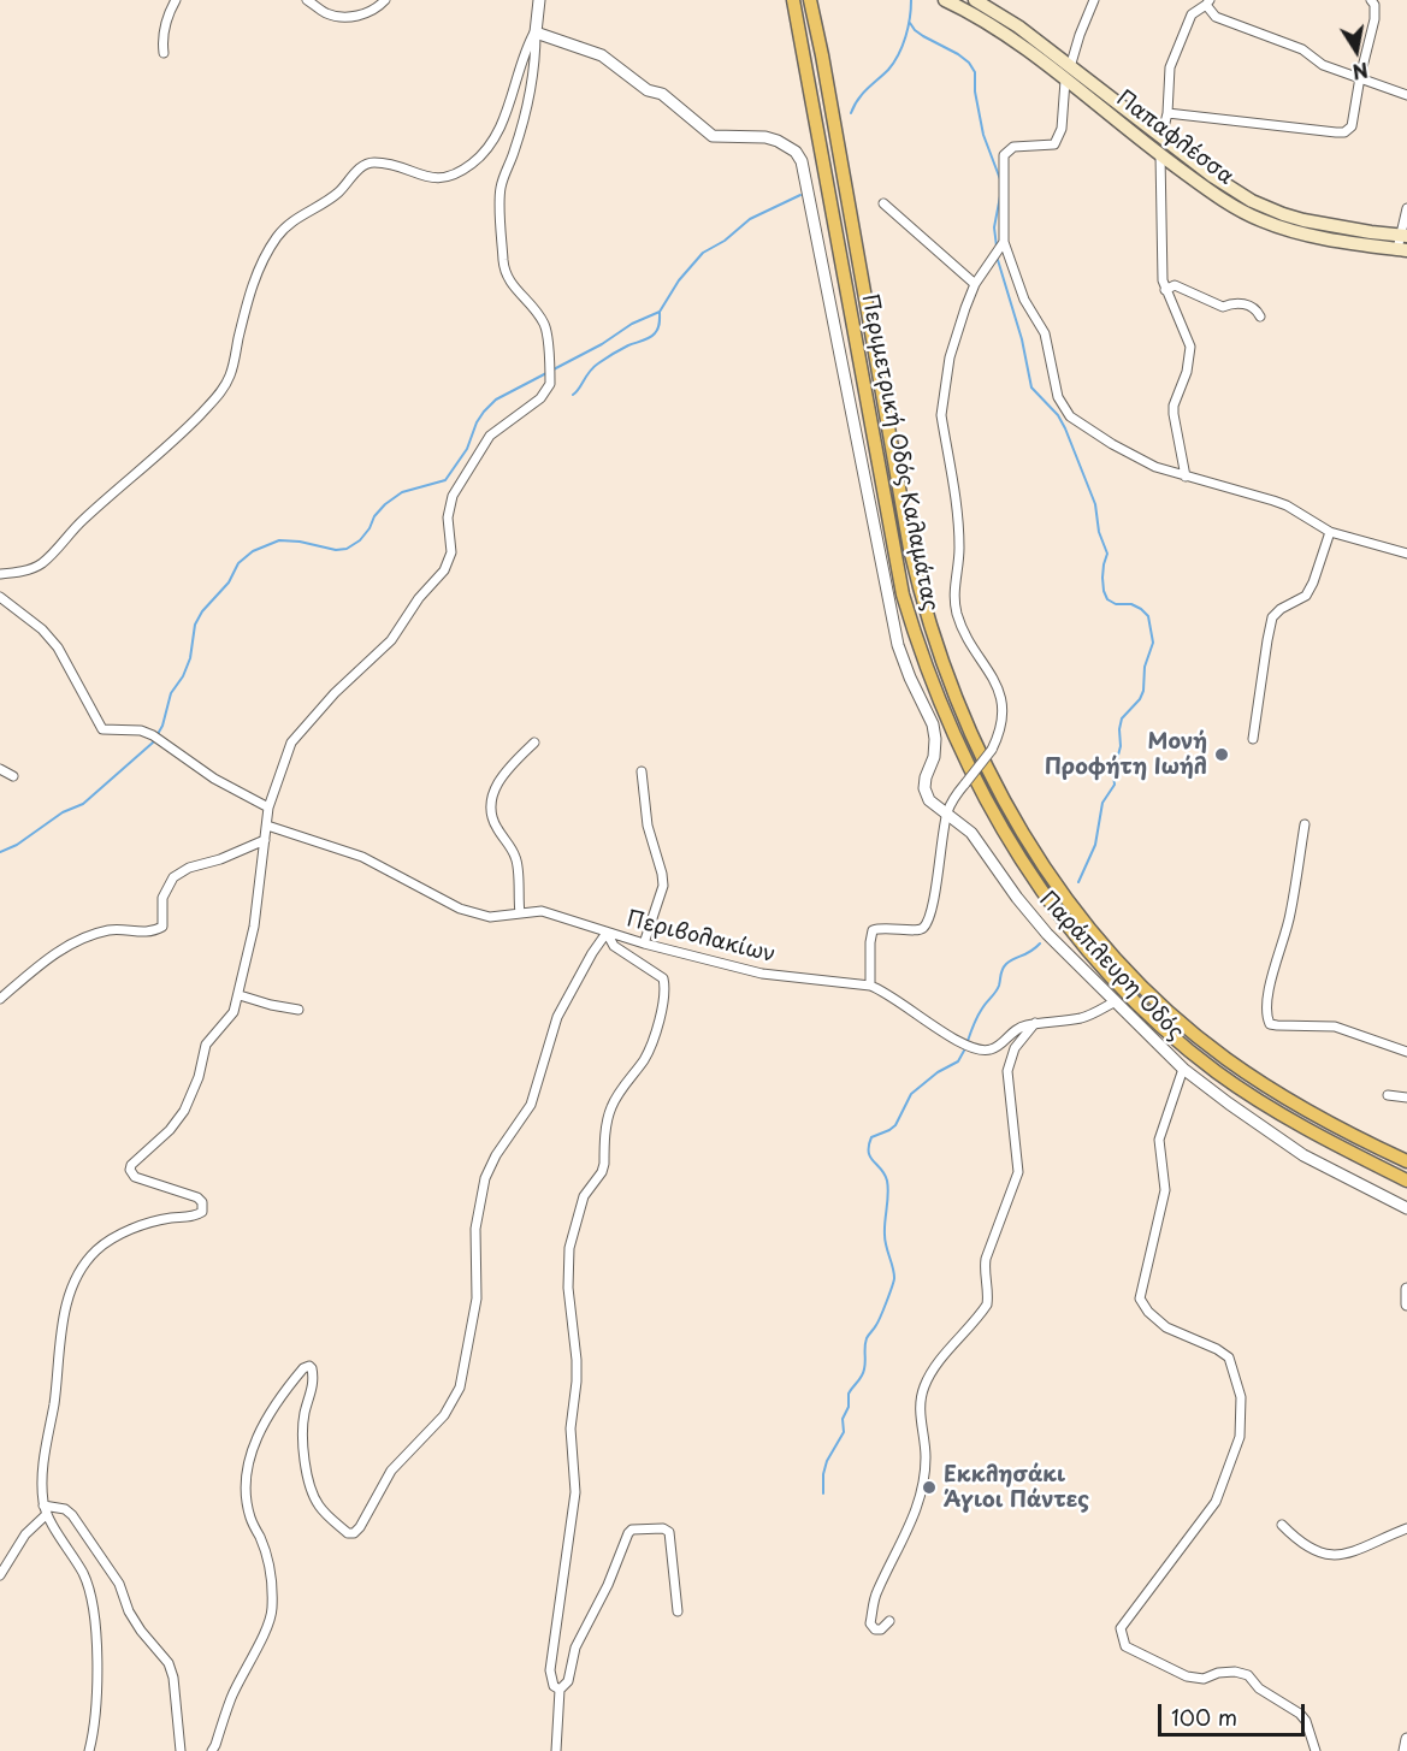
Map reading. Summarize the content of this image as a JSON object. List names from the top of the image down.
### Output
{
  "streets": {
    "main road": ["Παπαφλέσσα", "Περιμετρική Οδός Καλαμάτας"],
    "street": ["Περιβολακίων", "Παράπλευρη Οδός"]
  },
  "crossings": [
    ["Περιβολακίων", "Παράπλευρη Οδός"]
  ],
  "places": ["Μονή Προφήτη Ιωήλ", "Εκκλησάκι Άγιοι Πάντες"],
  "scale_bar": "100 m",
  "north": "bottom"
}
